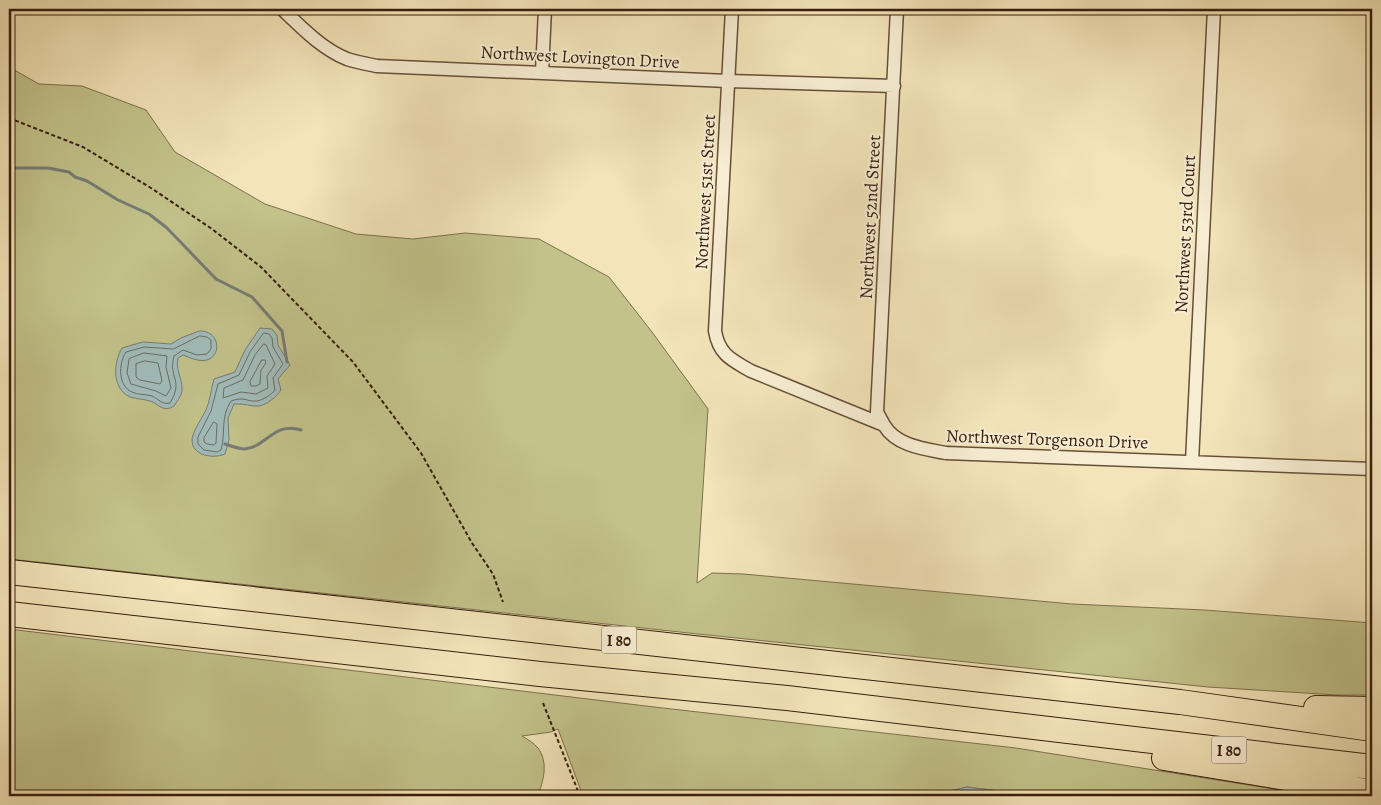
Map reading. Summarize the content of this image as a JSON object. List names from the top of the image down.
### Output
{
  "streets": {
    "highway": ["I 80"],
    "street": [
      "Northwest Lovington Drive",
      "Northwest 51st Street",
      "Northwest 52nd Street",
      "Northwest 53rd Court",
      "Northwest Torgenson Drive"
    ]
  },
  "crossings": [
    ["Northwest Lovington Drive", "Northwest 51st Street"],
    ["Northwest Lovington Drive", "Northwest 52nd Street"],
    ["Northwest 51st Street", "Northwest Torgenson Drive"],
    ["Northwest 52nd Street", "Northwest Torgenson Drive"],
    ["Northwest 53rd Court", "Northwest Torgenson Drive"]
  ]
}
